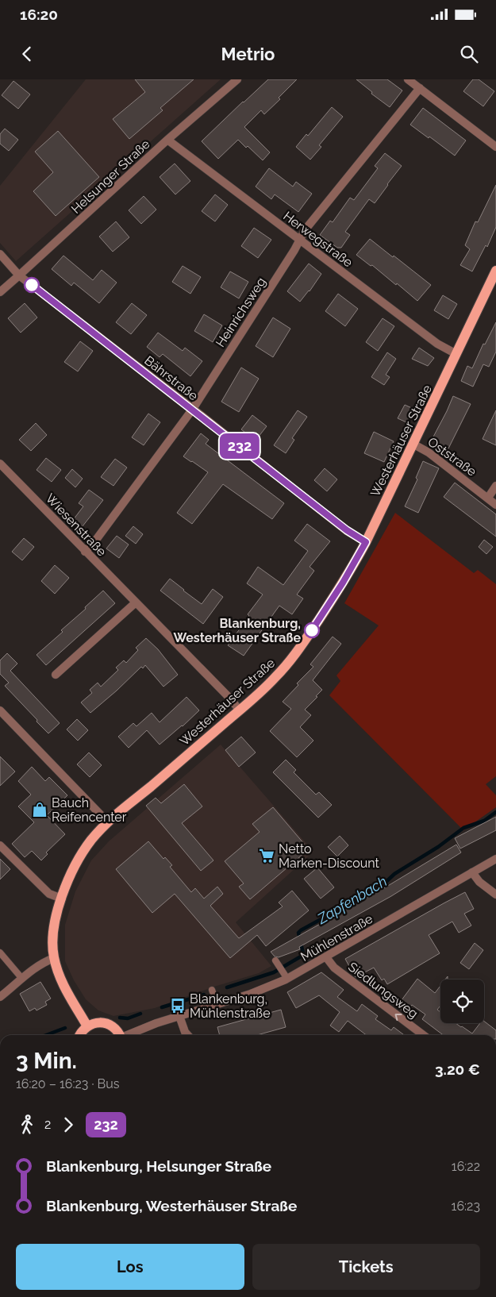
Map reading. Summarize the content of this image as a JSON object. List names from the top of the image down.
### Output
{
  "streets": {
    "main road": ["Westerhäuser Straße"],
    "street": [
      "Helsunger Straße",
      "Herwegstraße",
      "Heinrichsweg",
      "Bährstraße",
      "Oststraße",
      "Wiesenstraße",
      "Mühlenstraße",
      "Siedlungsweg"
    ]
  },
  "crossings": [
    ["Helsunger Straße", "Herwegstraße"],
    ["Helsunger Straße", "Bährstraße"],
    ["Herwegstraße", "Heinrichsweg"],
    ["Herwegstraße", "Westerhäuser Straße"],
    ["Heinrichsweg", "Bährstraße"],
    ["Heinrichsweg", "Wiesenstraße"],
    ["Bährstraße", "Westerhäuser Straße"],
    ["Westerhäuser Straße", "Oststraße"],
    ["Westerhäuser Straße", "Wiesenstraße"],
    ["Mühlenstraße", "Siedlungsweg"]
  ],
  "one_way": ["Siedlungsweg"],
  "water": ["Zapfenbach"],
  "places": {
    "other": ["Blankenburg, Westerhäuser Straße"],
    "shop": ["Bauch Reifencenter"],
    "supermarket": ["Netto Marken-Discount"],
    "bus stop": ["Blankenburg, Mühlenstraße"]
  },
  "lines": ["bus line 232"],
  "page": {
    "status": "16:20",
    "header": "Metrio",
    "on_map": "232",
    "heading": ["3 Min.", "16:20 – 16:23 · Bus", "3.20 €"],
    "legs": ["2", "232"],
    "list": [
      {
        "name": "Blankenburg, Helsunger Straße",
        "value": "16:22"
      },
      {
        "name": "Blankenburg, Westerhäuser Straße",
        "value": "16:23"
      }
    ],
    "buttons": ["Los", "Tickets"]
  }
}
